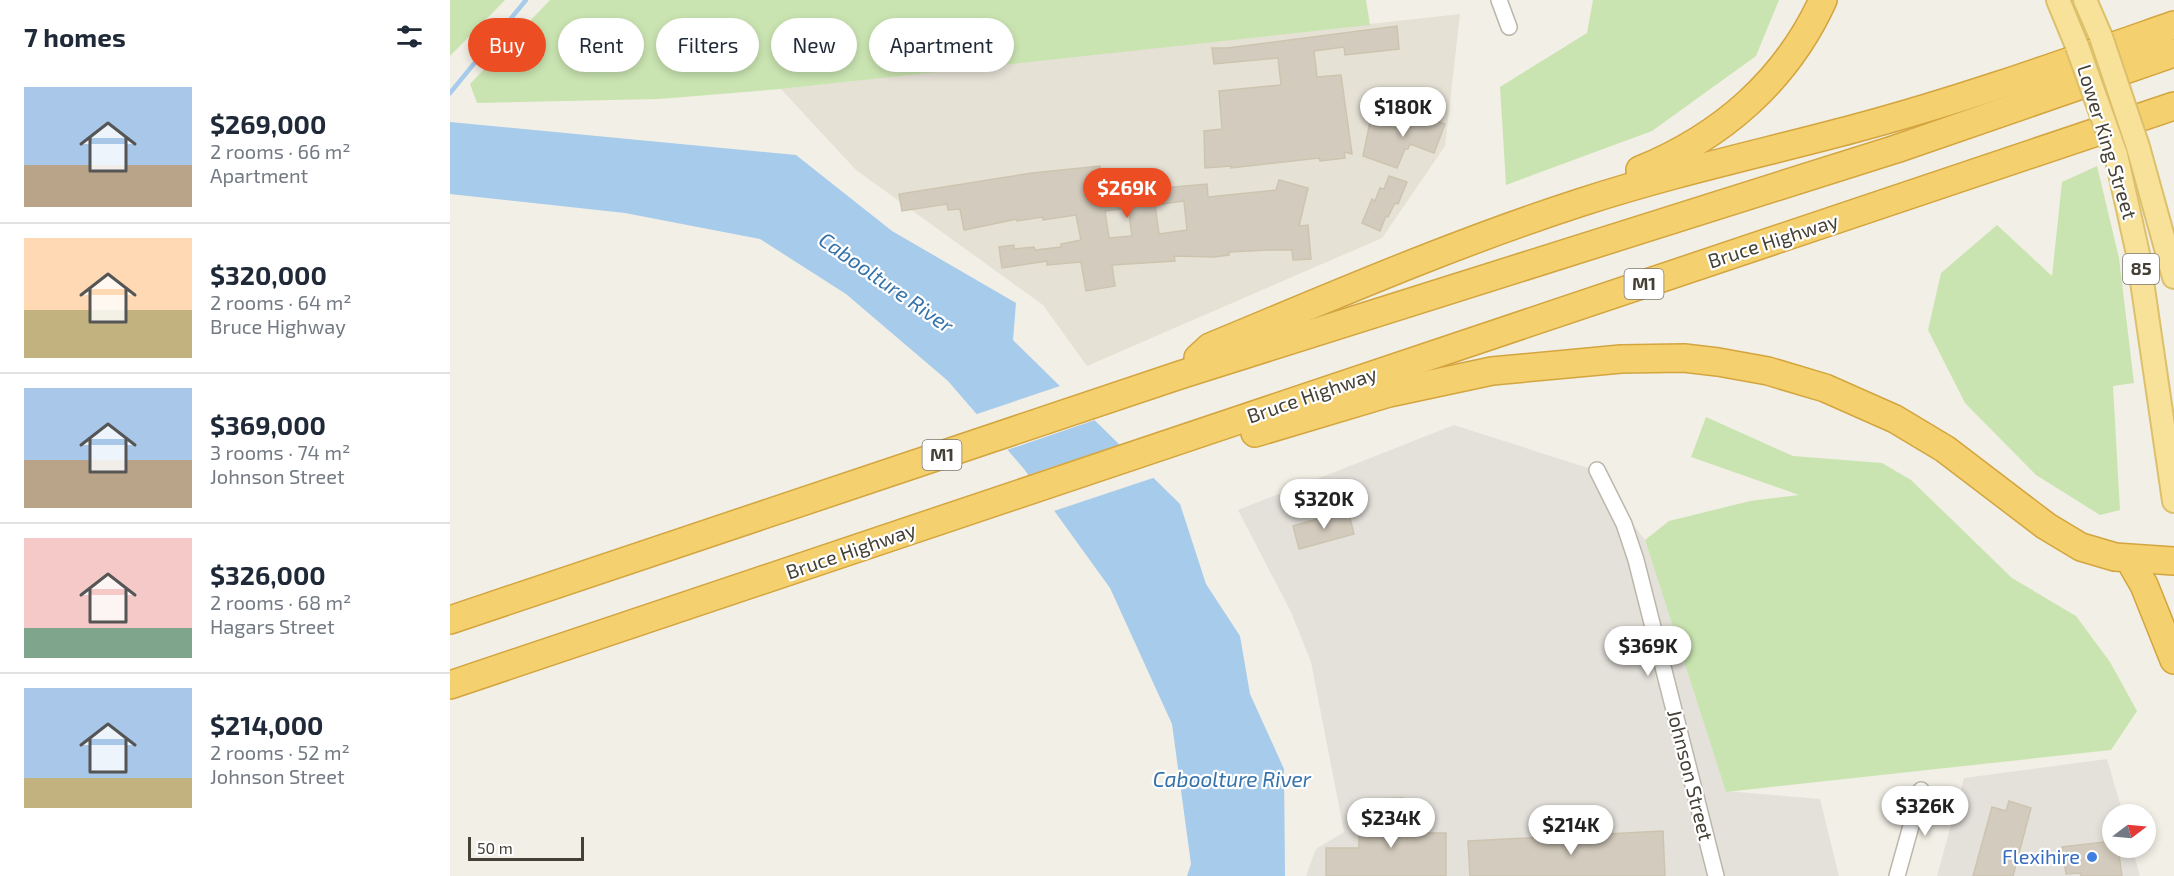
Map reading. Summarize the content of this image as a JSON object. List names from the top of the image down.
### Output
{
  "streets": {
    "highway": ["Bruce Highway", "M1"],
    "main road": ["Lower King Street", "85"],
    "street": ["Johnson Street"]
  },
  "water": ["Caboolture River"],
  "places": ["Flexihire"],
  "scale_bar": "50 m",
  "north": "right",
  "page": {
    "heading": "7 homes",
    "chip": [
      "Buy",
      "Rent",
      "Filters",
      "New",
      "Apartment"
    ],
    "list": [
      {
        "name": "$269,000",
        "note": "2 rooms · 66 m² · Apartment"
      },
      {
        "name": "$320,000",
        "note": "2 rooms · 64 m² · Bruce Highway"
      },
      {
        "name": "$369,000",
        "note": "3 rooms · 74 m² · Johnson Street"
      },
      {
        "name": "$326,000",
        "note": "2 rooms · 68 m² · Hagars Street"
      },
      {
        "name": "$214,000",
        "note": "2 rooms · 52 m² · Johnson Street"
      }
    ],
    "price": [
      "$180K",
      "$269K",
      "$320K",
      "$369K",
      "$326K",
      "$234K",
      "$214K"
    ],
    "scale": "50 m"
  }
}
